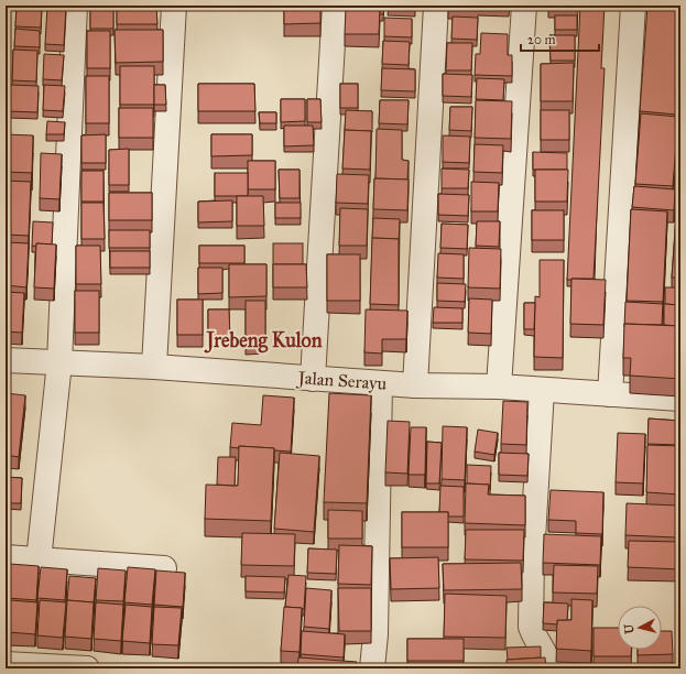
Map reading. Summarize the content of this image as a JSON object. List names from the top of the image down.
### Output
{
  "streets": {
    "street": ["Jalan Serayu"]
  },
  "districts": ["Jrebeng Kulon"],
  "scale_bar": "20 m",
  "north": "left"
}
